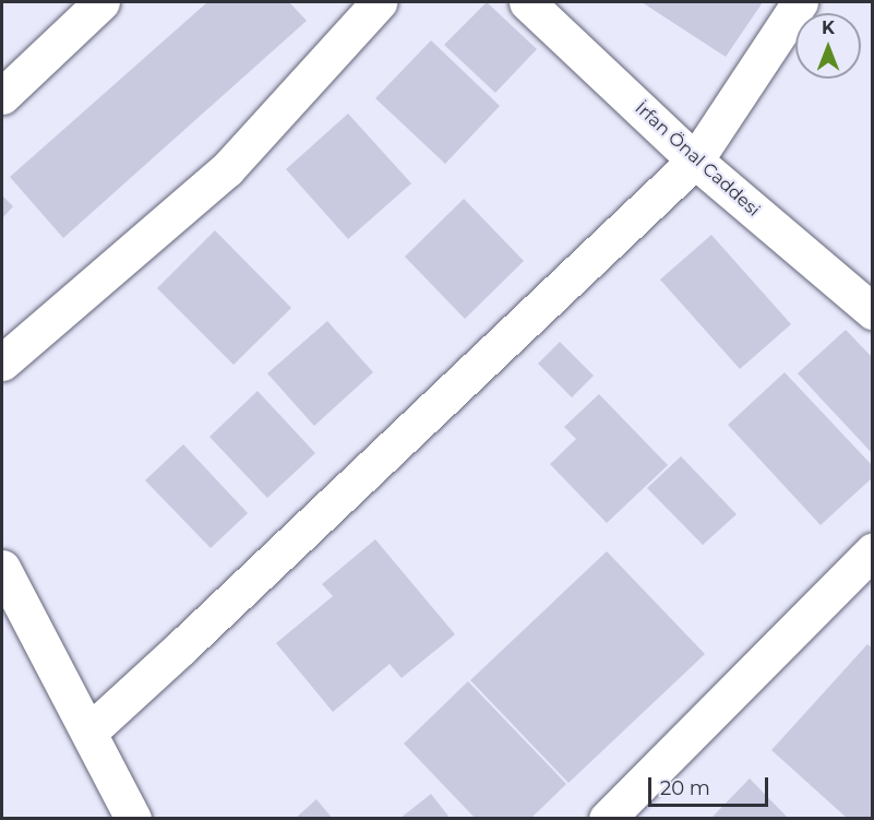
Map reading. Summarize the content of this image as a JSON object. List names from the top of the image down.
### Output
{
  "streets": {
    "street": ["İrfan Önal Caddesi"]
  },
  "scale_bar": "20 m",
  "north": "top"
}
